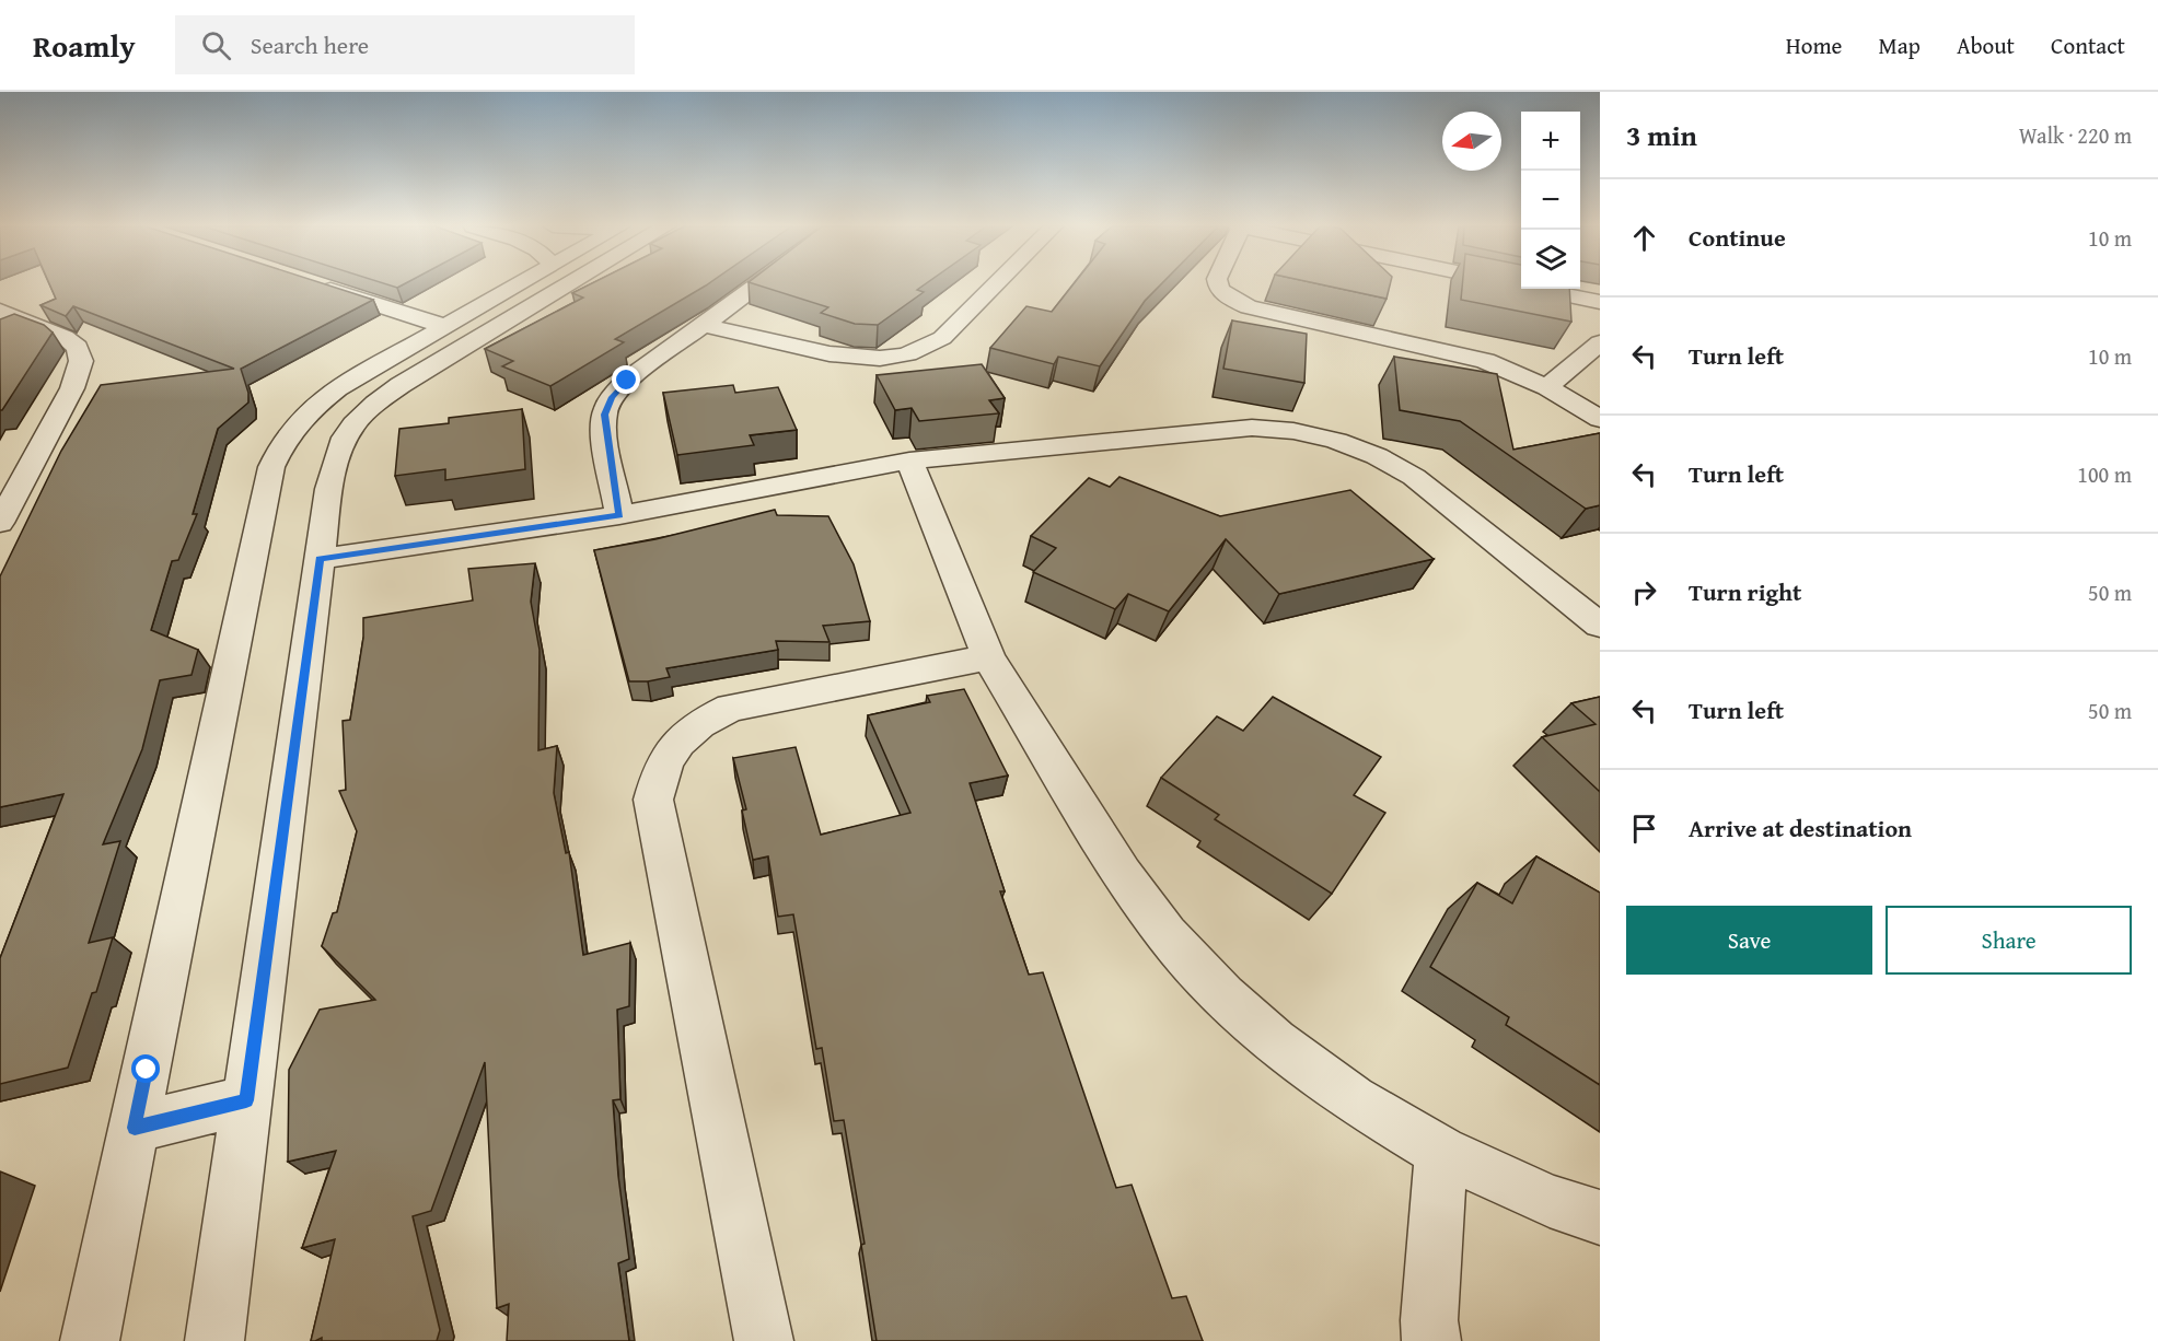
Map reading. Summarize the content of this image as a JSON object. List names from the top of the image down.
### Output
{
  "north": "left",
  "page": {
    "header": "Roamly",
    "search": "Search here",
    "nav": [
      "Home",
      "Map",
      "About",
      "Contact"
    ],
    "heading": ["3 min", "Walk · 220 m"],
    "map_buttons": ["+", "−"],
    "list": [
      ["Continue", "10 m"],
      ["Turn left", "10 m"],
      ["Turn left", "100 m"],
      ["Turn right", "50 m"],
      ["Turn left", "50 m"],
      "Arrive at destination"
    ],
    "buttons": ["Save", "Share"]
  }
}
